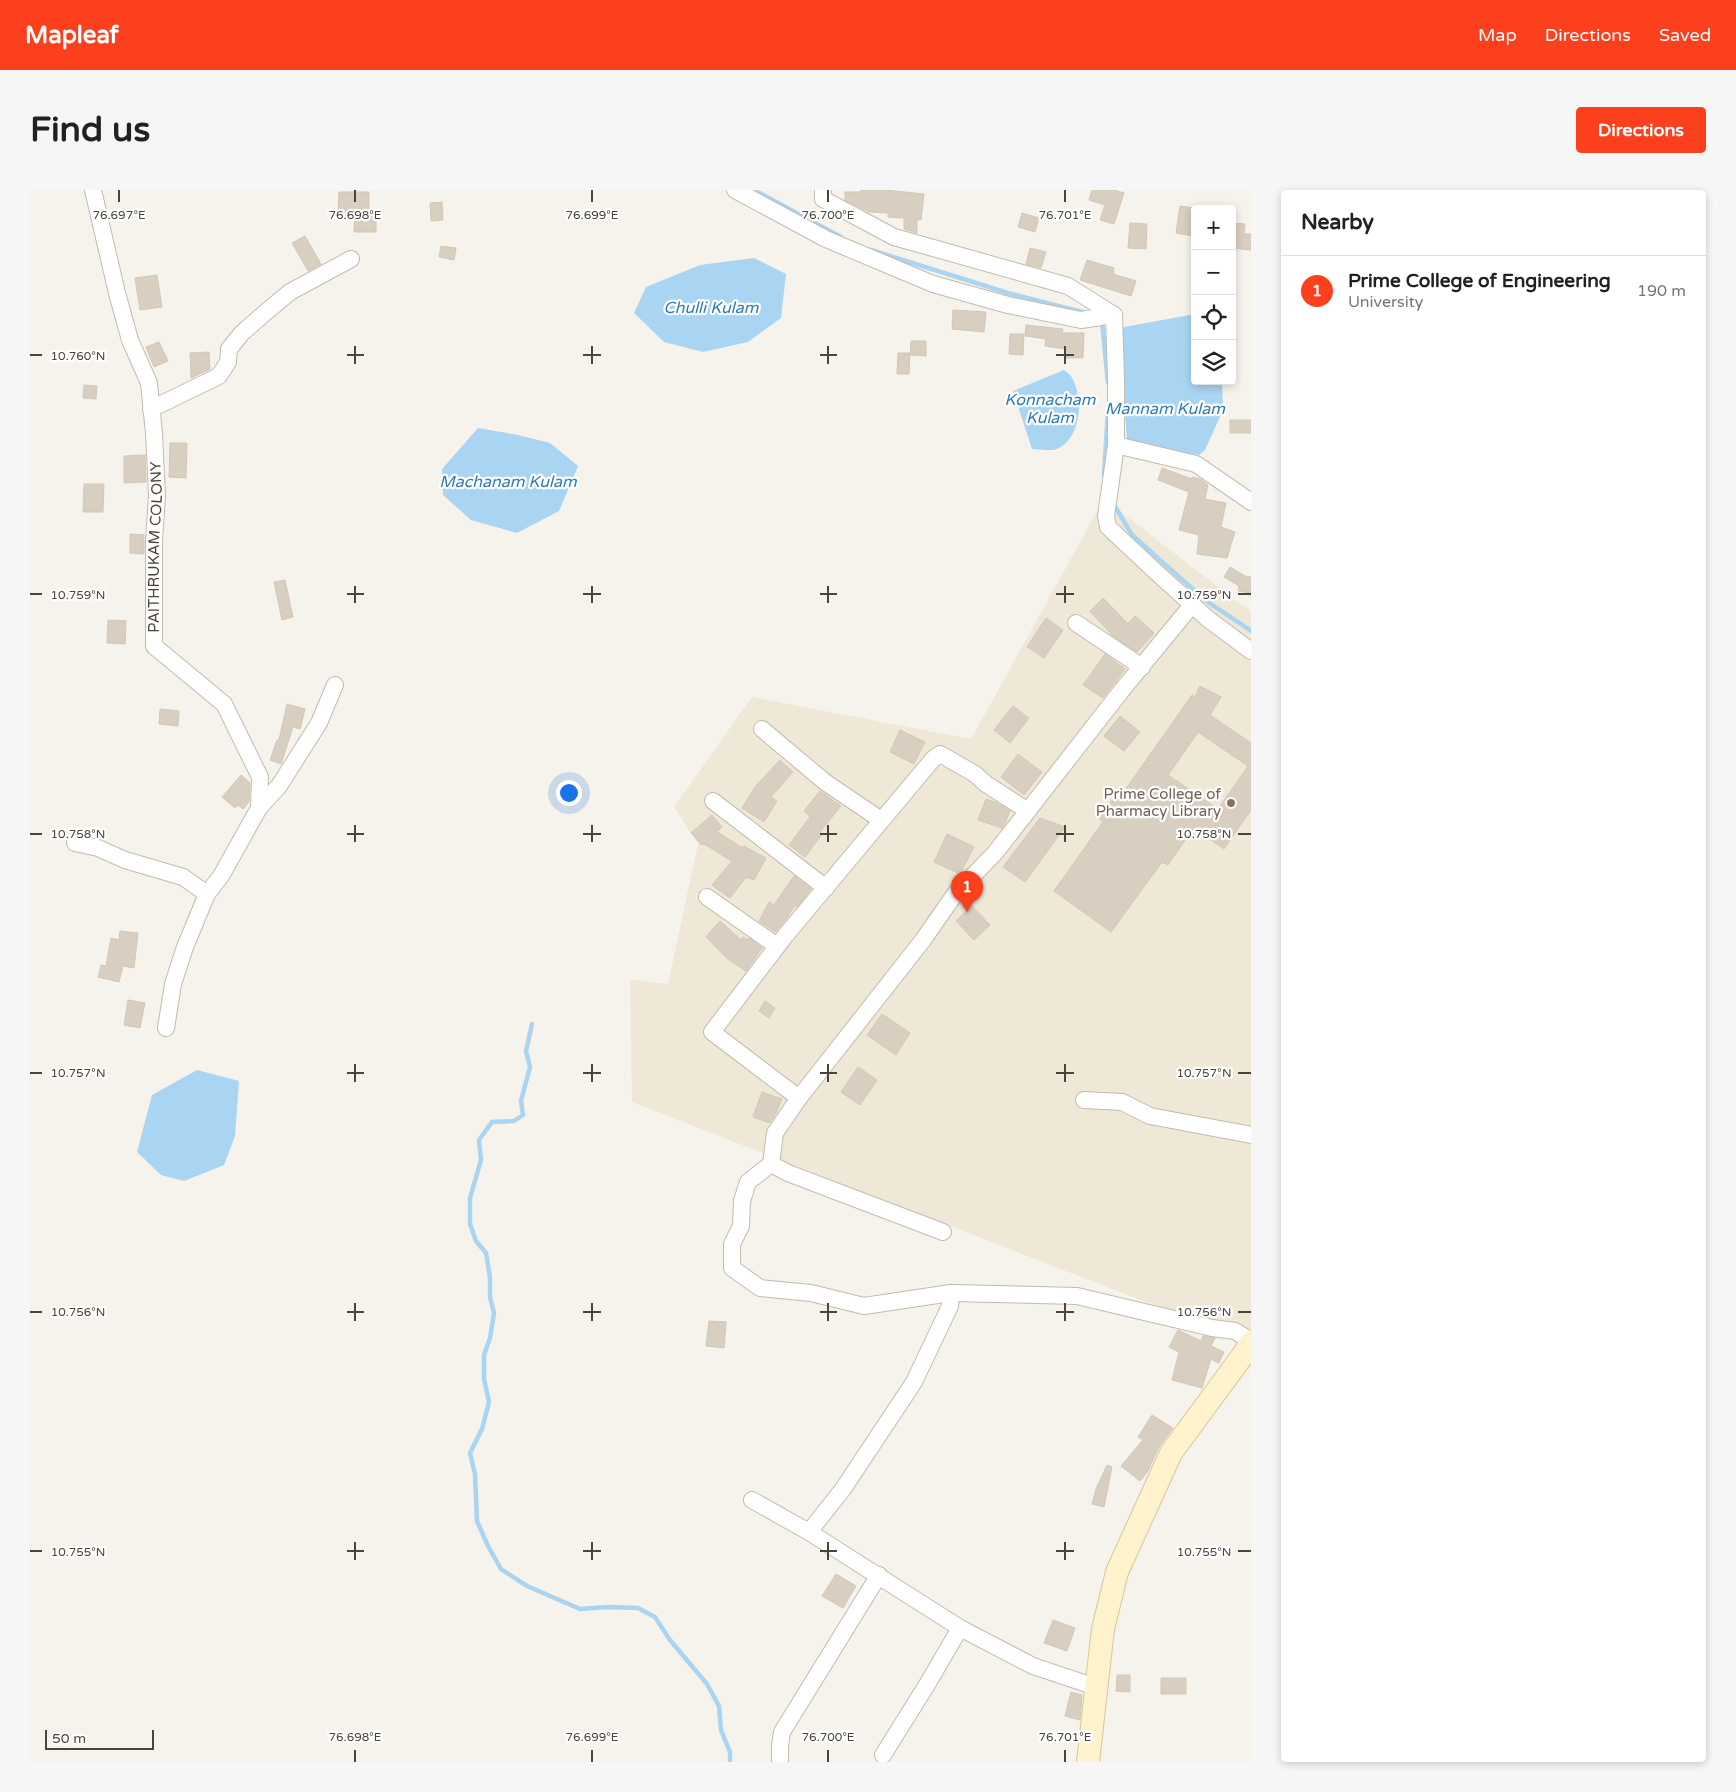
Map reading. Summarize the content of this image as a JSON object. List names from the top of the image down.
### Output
{
  "streets": {
    "street": ["PAITHRUKAM COLONY"]
  },
  "water": [
    "Chulli Kulam",
    "Konnacham Kulam",
    "Mannam Kulam",
    "Machanam Kulam"
  ],
  "places": ["Prime College of Pharmacy Library"],
  "scale_bar": "50 m",
  "page": {
    "header": "Mapleaf",
    "nav": ["Map", "Directions", "Saved"],
    "buttons": "Directions",
    "title": "Find us",
    "heading": "Nearby",
    "map_buttons": ["+", "−"],
    "list": [
      {
        "mark": "1",
        "name": "Prime College of Engineering",
        "note": "University",
        "value": "190 m"
      }
    ],
    "pins": "1",
    "scale": "50 m"
  },
  "coordinates": [
    "76.697°E",
    "76.698°E",
    "76.699°E",
    "76.700°E",
    "76.701°E",
    "10.760°N",
    "10.759°N",
    "10.758°N",
    "10.757°N",
    "10.756°N",
    "10.755°N"
  ]
}
